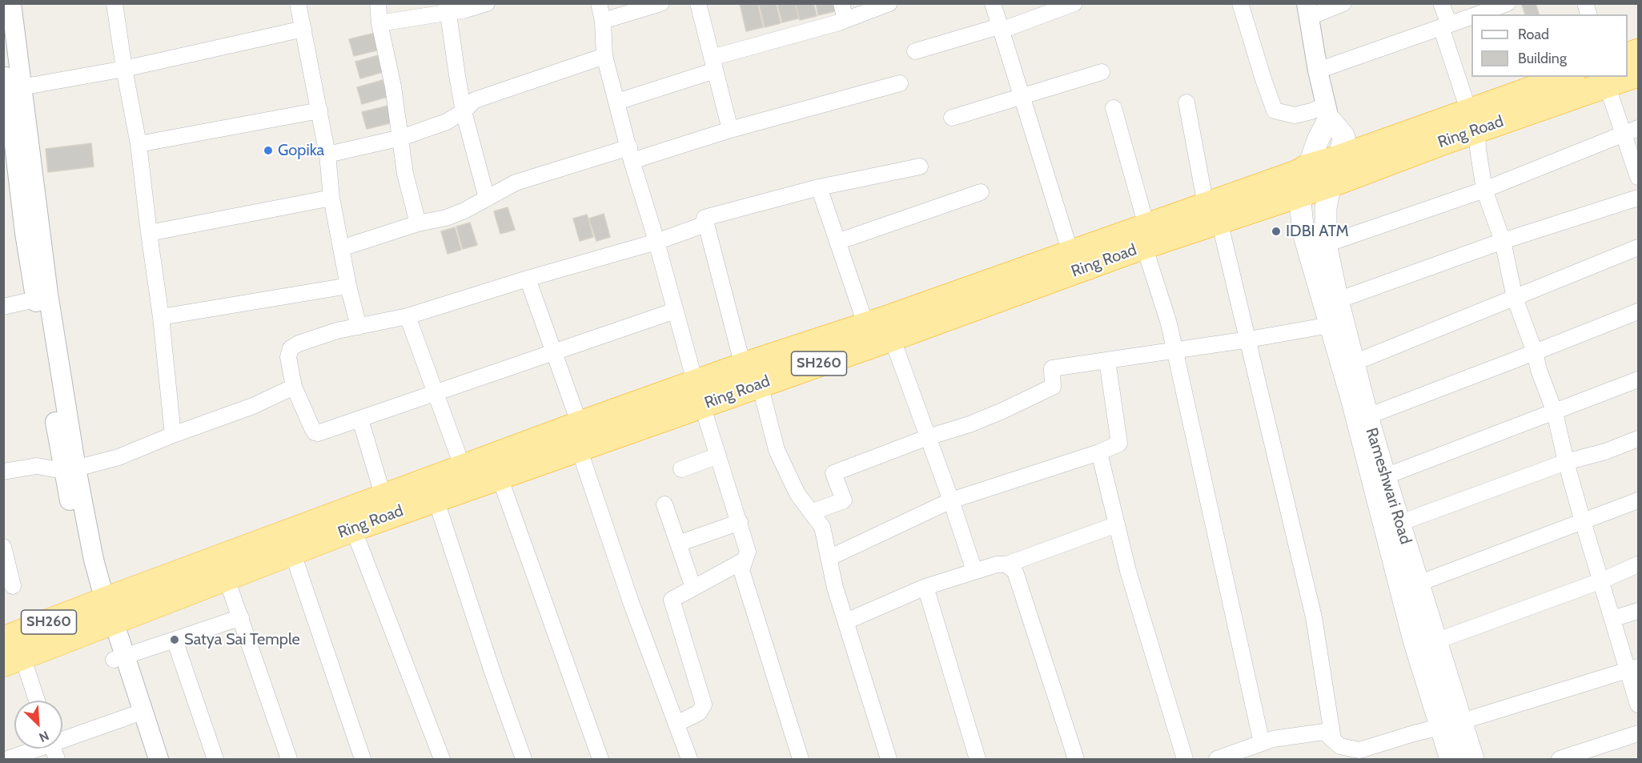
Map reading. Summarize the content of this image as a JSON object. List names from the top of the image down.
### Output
{
  "streets": {
    "highway": ["Ring Road", "SH260"],
    "main road": ["Rameshwari Road"]
  },
  "crossings": [
    ["Ring Road", "Rameshwari Road"]
  ],
  "places": ["Gopika", "IDBI ATM", "Satya Sai Temple"],
  "legend": ["Road", "Building"],
  "north": "bottom right"
}
